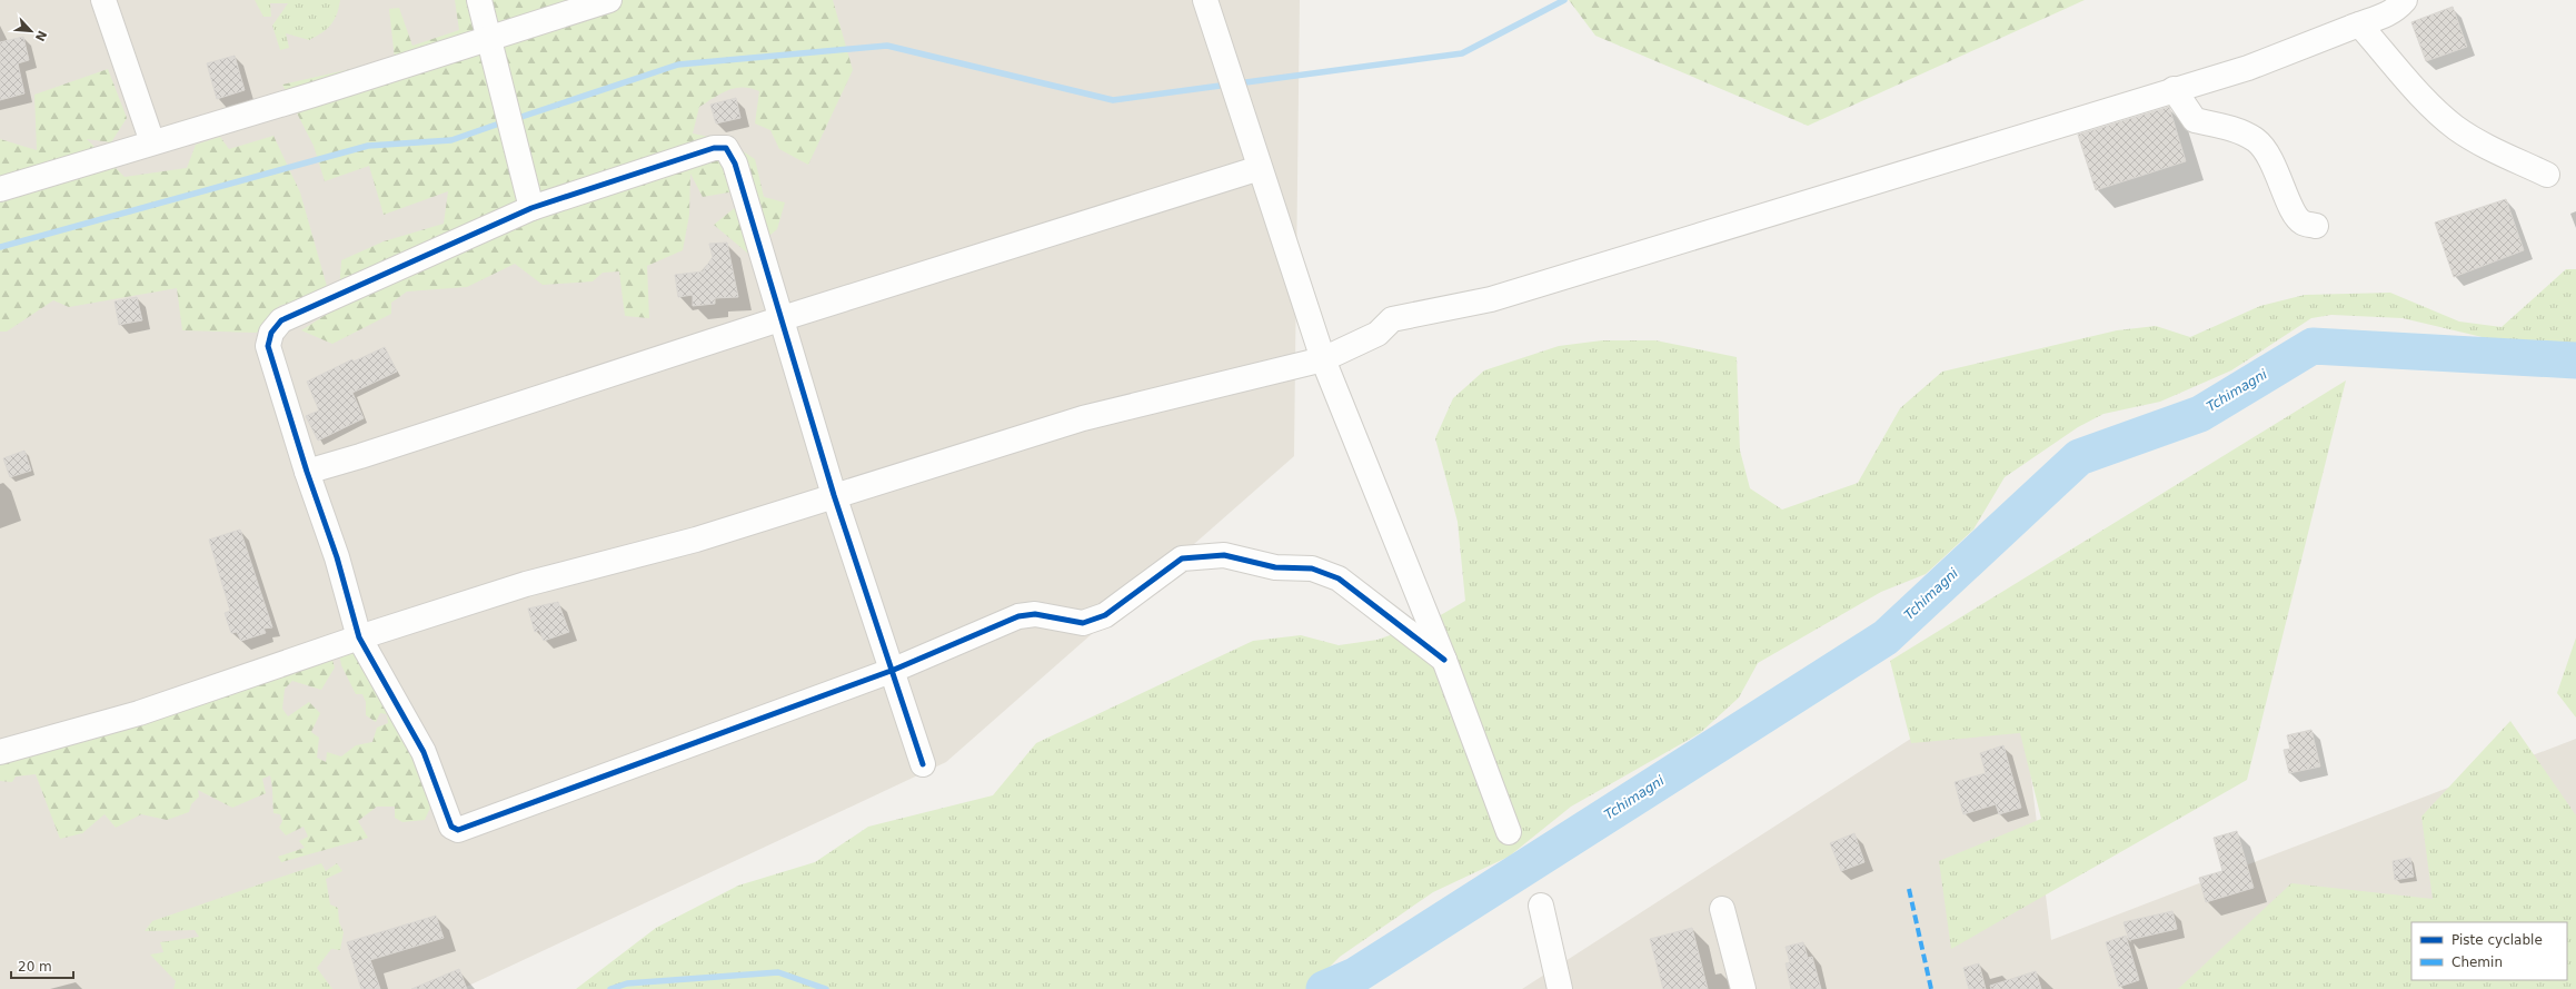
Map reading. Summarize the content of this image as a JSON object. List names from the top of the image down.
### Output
{
  "water": ["Tchimagni"],
  "legend": ["Piste cyclable", "Chemin"],
  "scale_bar": "20 m",
  "north": "bottom right"
}
